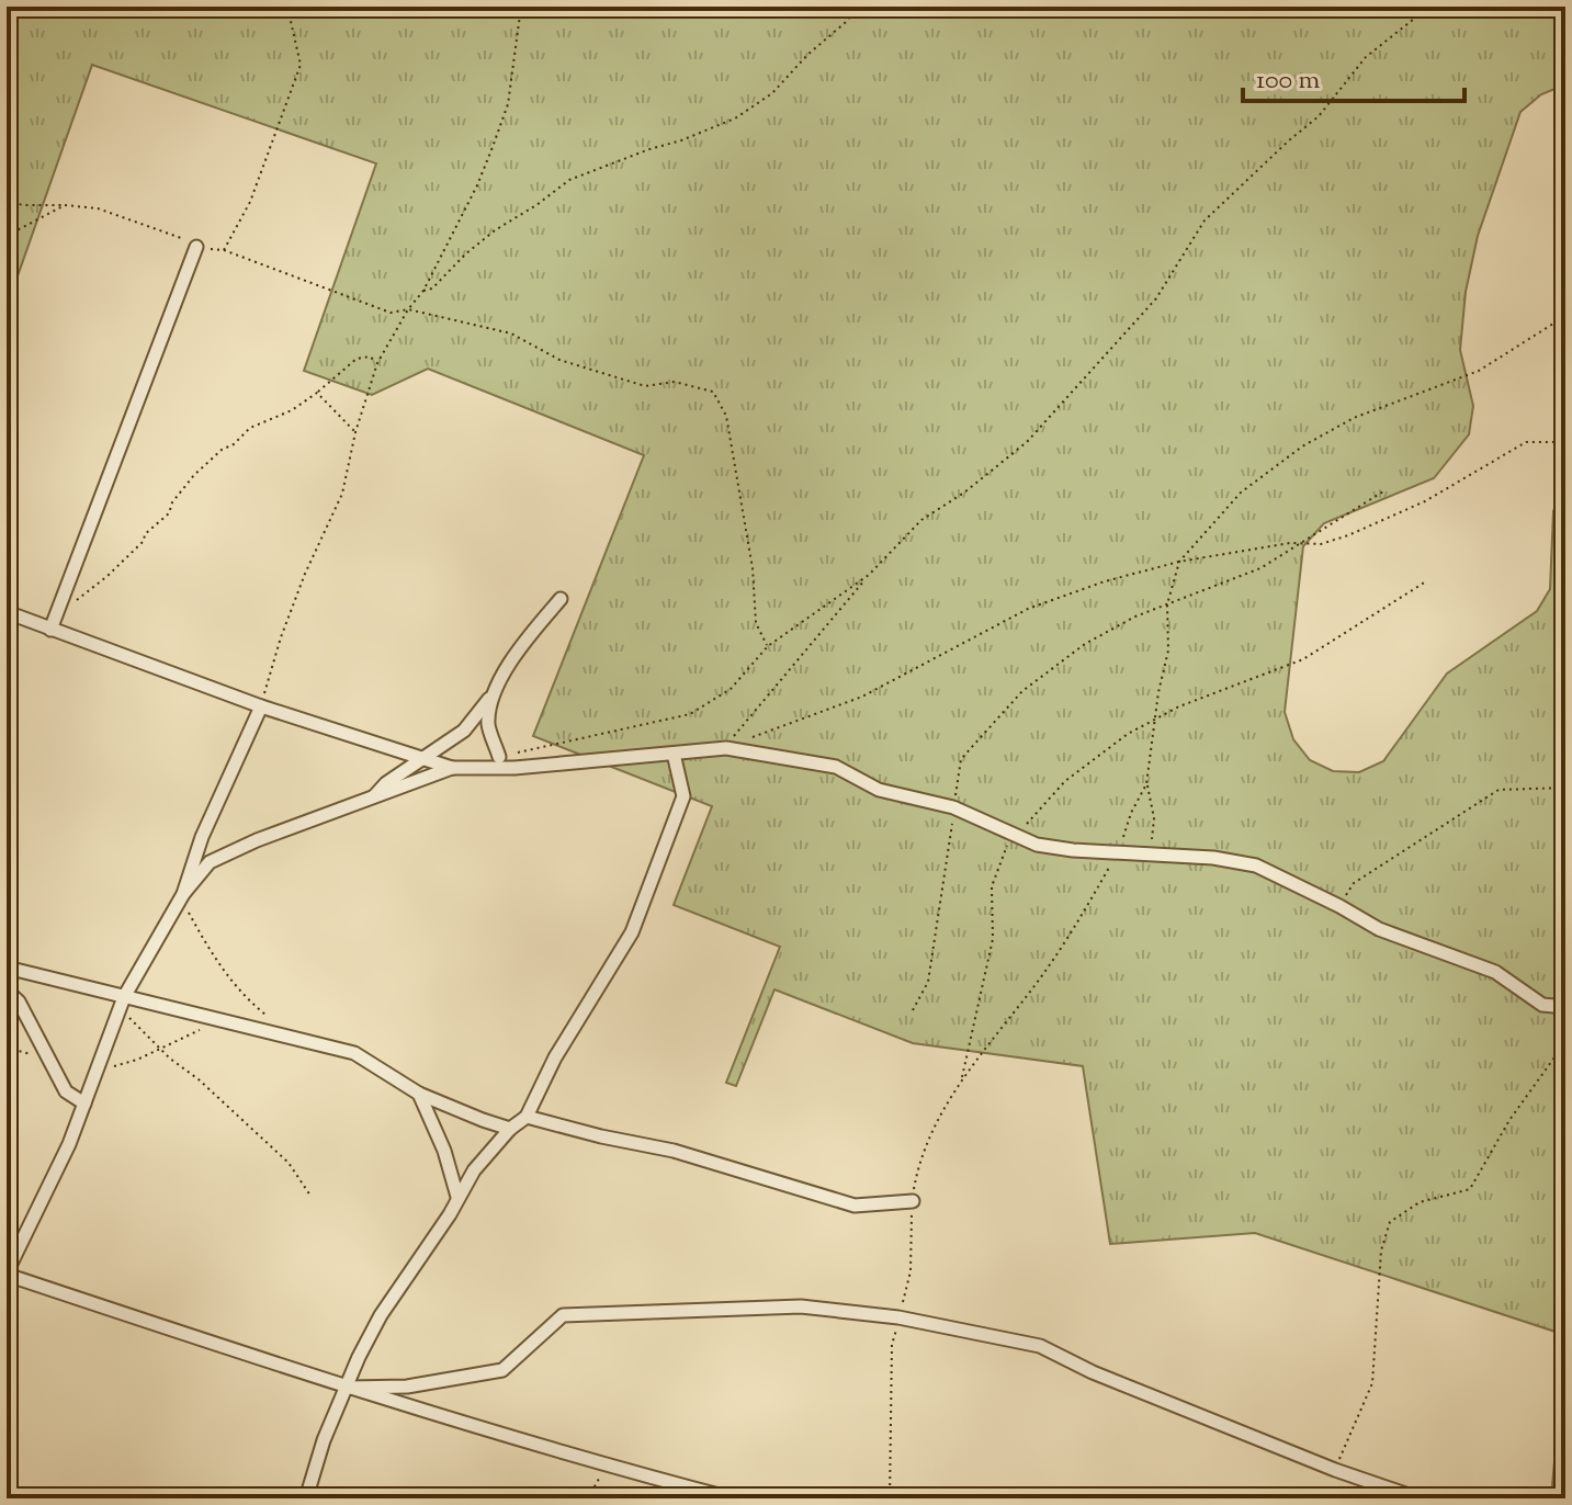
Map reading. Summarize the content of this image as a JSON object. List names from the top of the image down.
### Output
{
  "scale_bar": "100 m"
}
